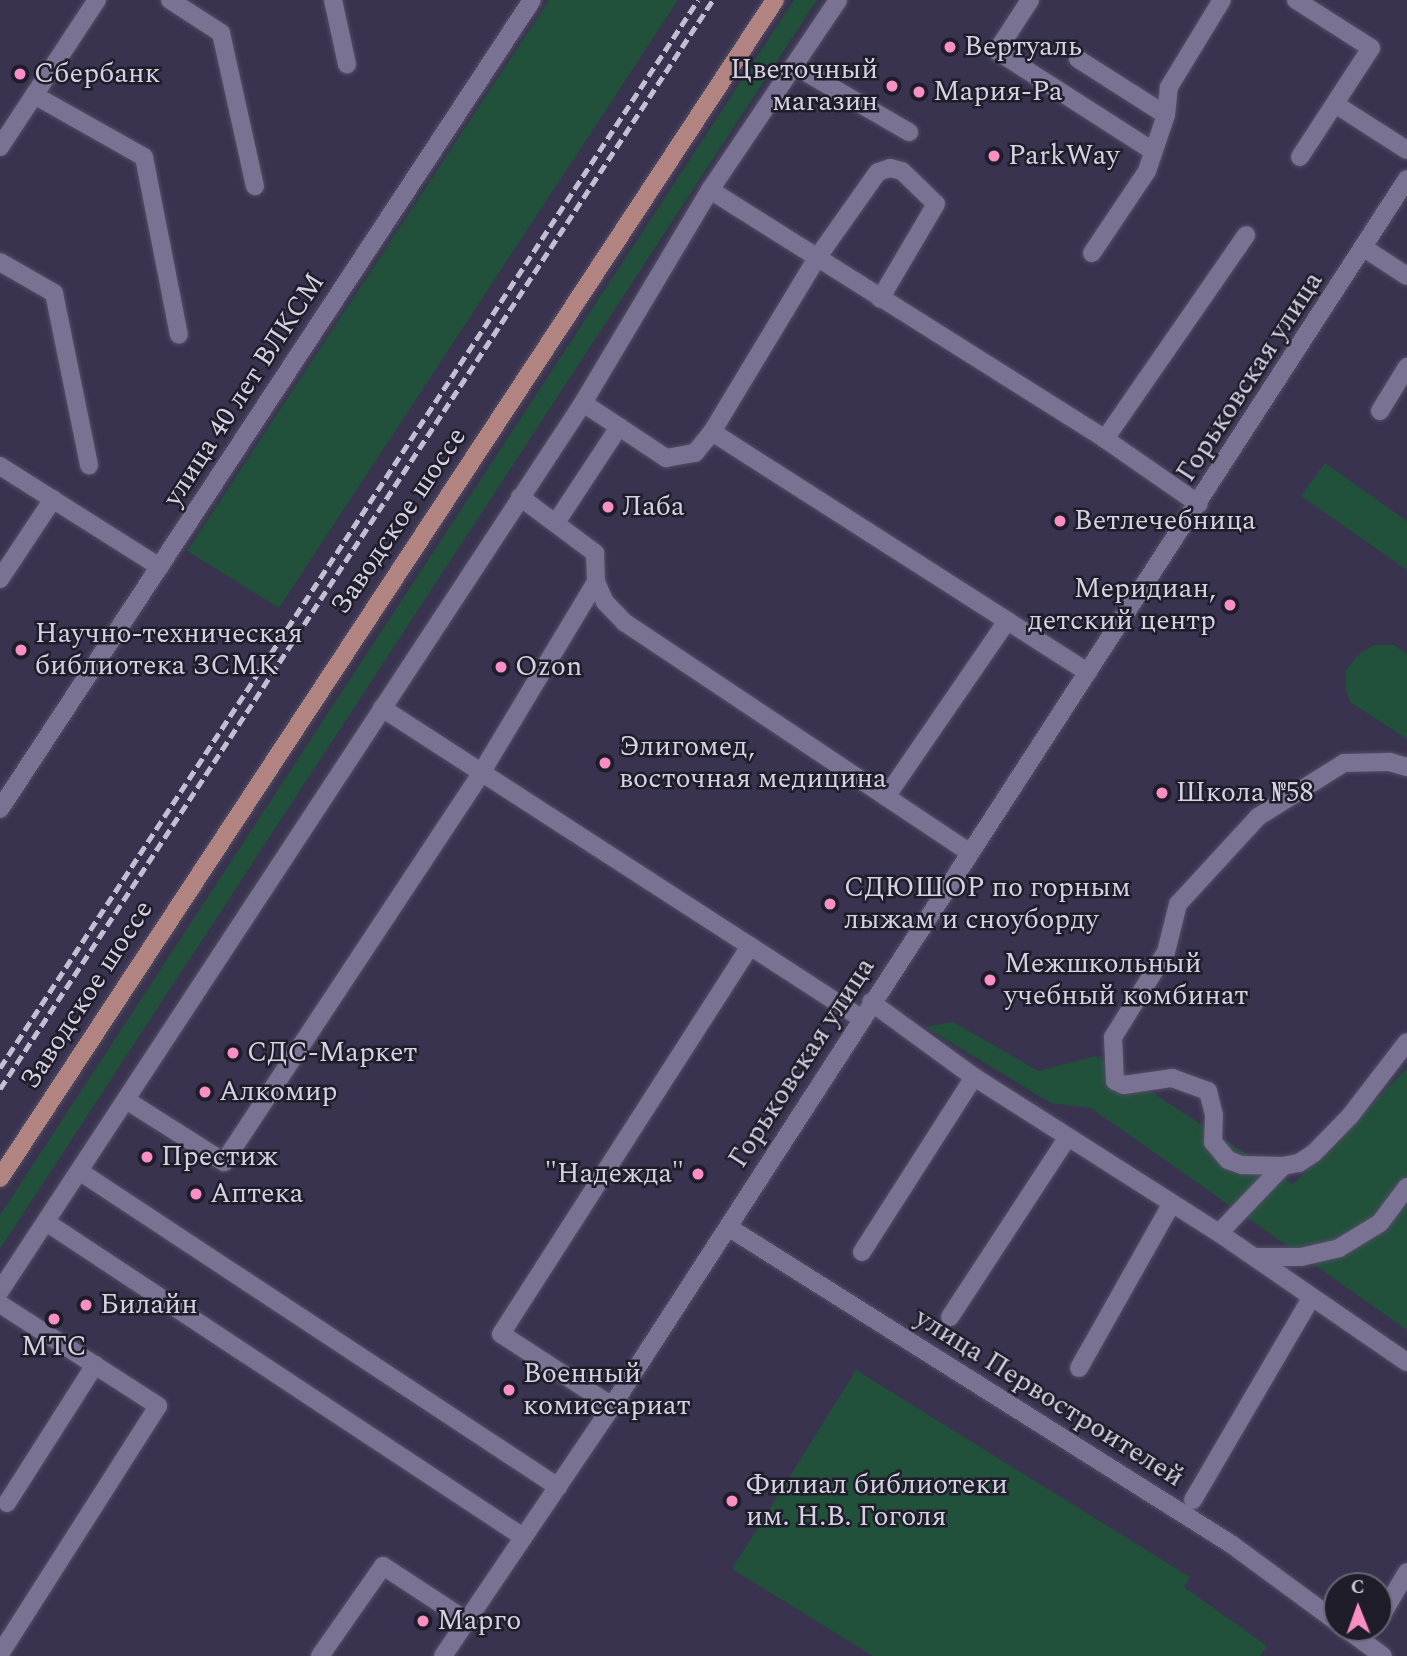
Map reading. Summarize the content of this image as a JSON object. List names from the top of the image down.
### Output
{
  "streets": {
    "main road": ["Заводское шоссе"],
    "street": ["Горьковская улица", "улица 40 лет ВЛКСМ", "улица Первостроителей"]
  },
  "crossings": [
    ["Горьковская улица", "улица Первостроителей"]
  ],
  "places": [
    "Вертуаль",
    "Сбербанк",
    "Цветочный магазин",
    "Мария-Ра",
    "ParkWay",
    "Лаба",
    "Ветлечебница",
    "Меридиан, детский центр",
    "Научно-техническая библиотека ЗСМК",
    "Ozon",
    "Элигомед, восточная медицина",
    "Школа №58",
    "СДЮШОР по горным лыжам и сноуборду",
    "Межшкольный учебный комбинат",
    "СДС-Маркет",
    "Алкомир",
    "Престиж",
    "\"Надежда\"",
    "Аптека",
    "Билайн",
    "МТС",
    "Военный комиссариат",
    "Филиал библиотеки им. Н.В. Гоголя",
    "Марго"
  ],
  "north": "top"
}
